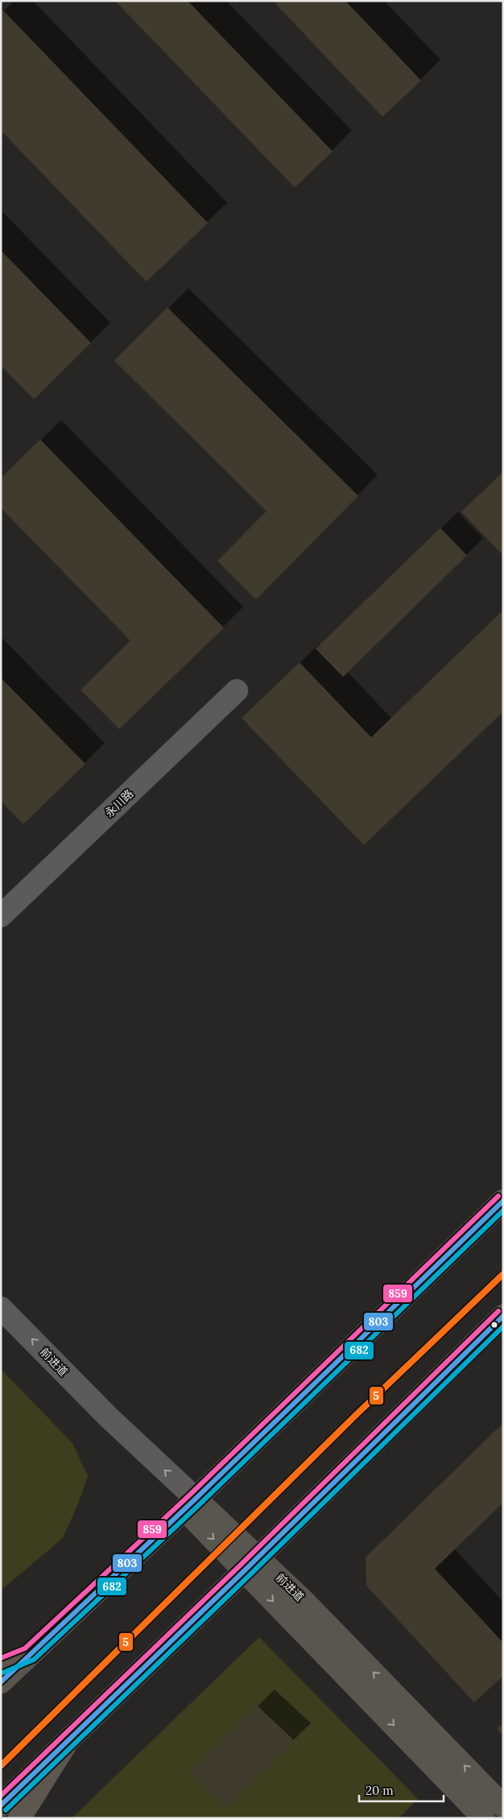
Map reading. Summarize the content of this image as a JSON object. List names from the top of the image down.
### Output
{
  "streets": {
    "main road": ["前进道"],
    "street": ["永川路"]
  },
  "lines": [
    "transit line 859",
    "transit line 803",
    "transit line 682",
    "transit line 5"
  ],
  "scale_bar": "20 m"
}
